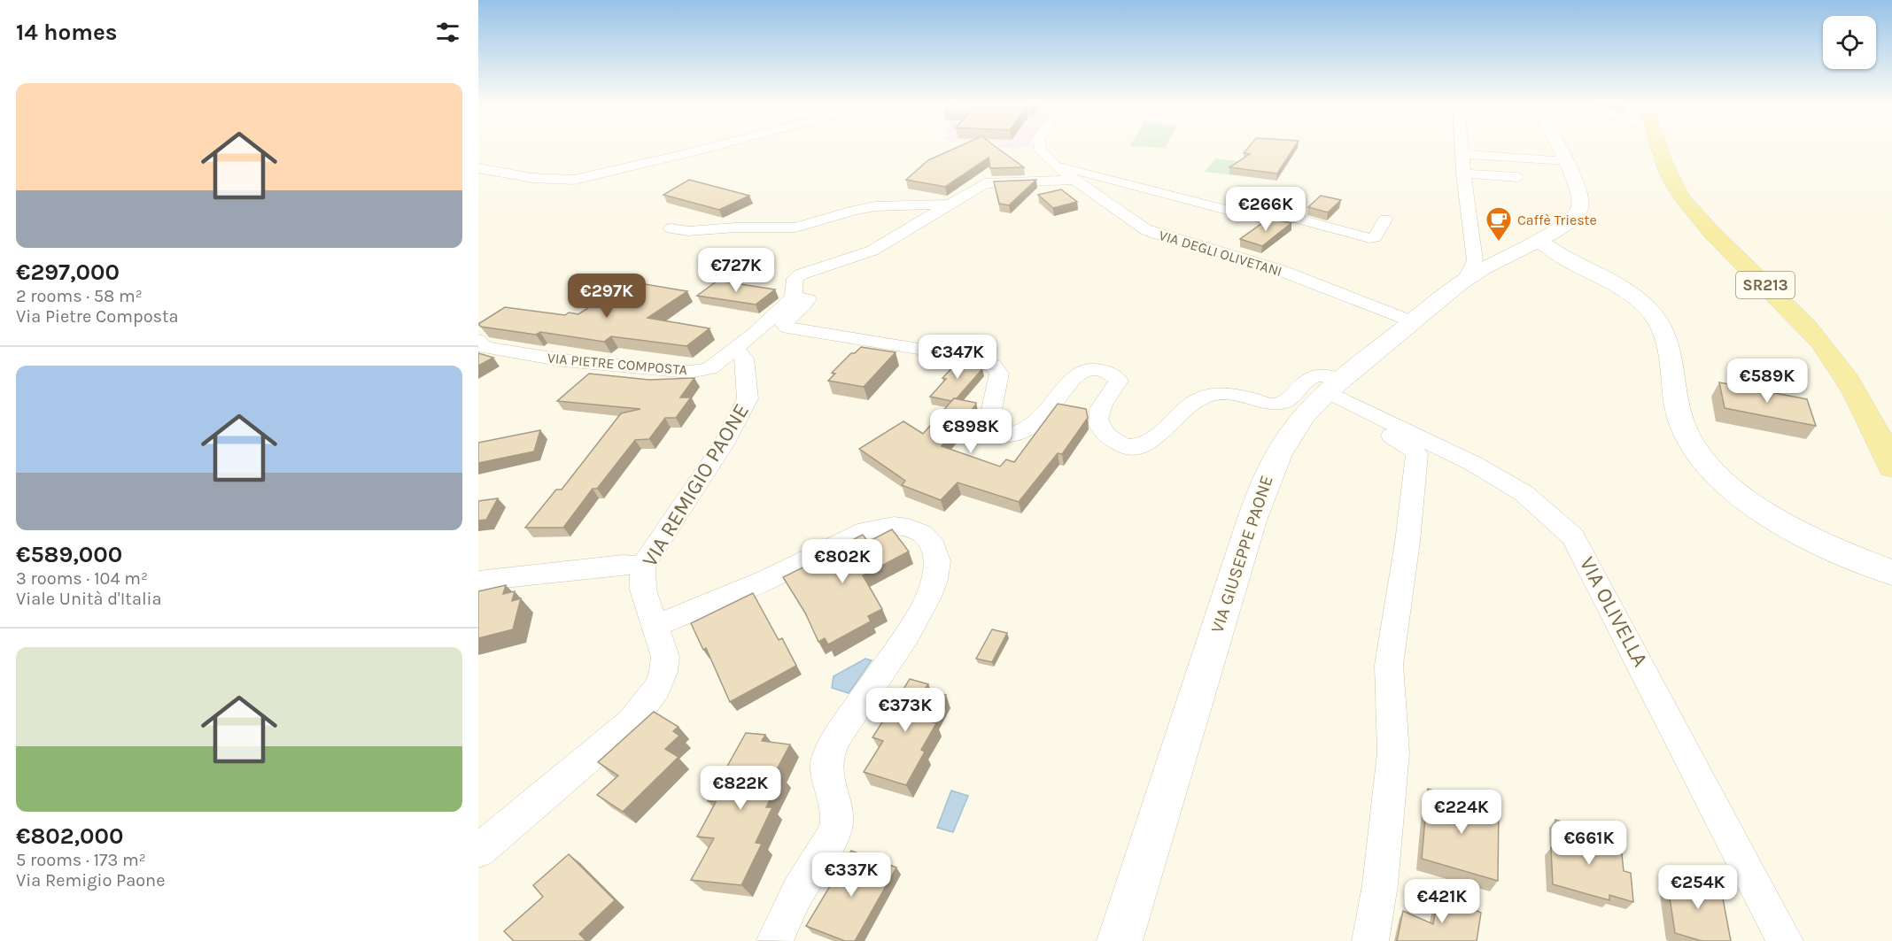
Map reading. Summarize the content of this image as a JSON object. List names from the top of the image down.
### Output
{
  "streets": {
    "main road": ["SR213"],
    "street": [
      "VIA DEGLI OLIVETANI",
      "VIA PIETRE COMPOSTA",
      "VIA REMIGIO PAONE",
      "VIA GIUSEPPE PAONE",
      "VIA OLIVELLA"
    ]
  },
  "crossings": [
    ["VIA DEGLI OLIVETANI", "VIA PIETRE COMPOSTA"],
    ["VIA DEGLI OLIVETANI", "VIA GIUSEPPE PAONE"],
    ["VIA PIETRE COMPOSTA", "VIA REMIGIO PAONE"],
    ["VIA GIUSEPPE PAONE", "VIA OLIVELLA"]
  ],
  "places": {
    "cafe": ["Caffè Trieste"]
  },
  "page": {
    "heading": "14 homes",
    "list": [
      {
        "name": "€297,000",
        "note": "2 rooms · 58 m² · Via Pietre Composta"
      },
      {
        "name": "€589,000",
        "note": "3 rooms · 104 m² · Viale Unità d'Italia"
      },
      {
        "name": "€802,000",
        "note": "5 rooms · 173 m² · Via Remigio Paone"
      }
    ],
    "price": [
      "€266K",
      "€727K",
      "€297K",
      "€347K",
      "€589K",
      "€898K",
      "€802K",
      "€373K",
      "€822K",
      "€224K",
      "€661K",
      "€337K",
      "€254K",
      "€421K"
    ]
  }
}
